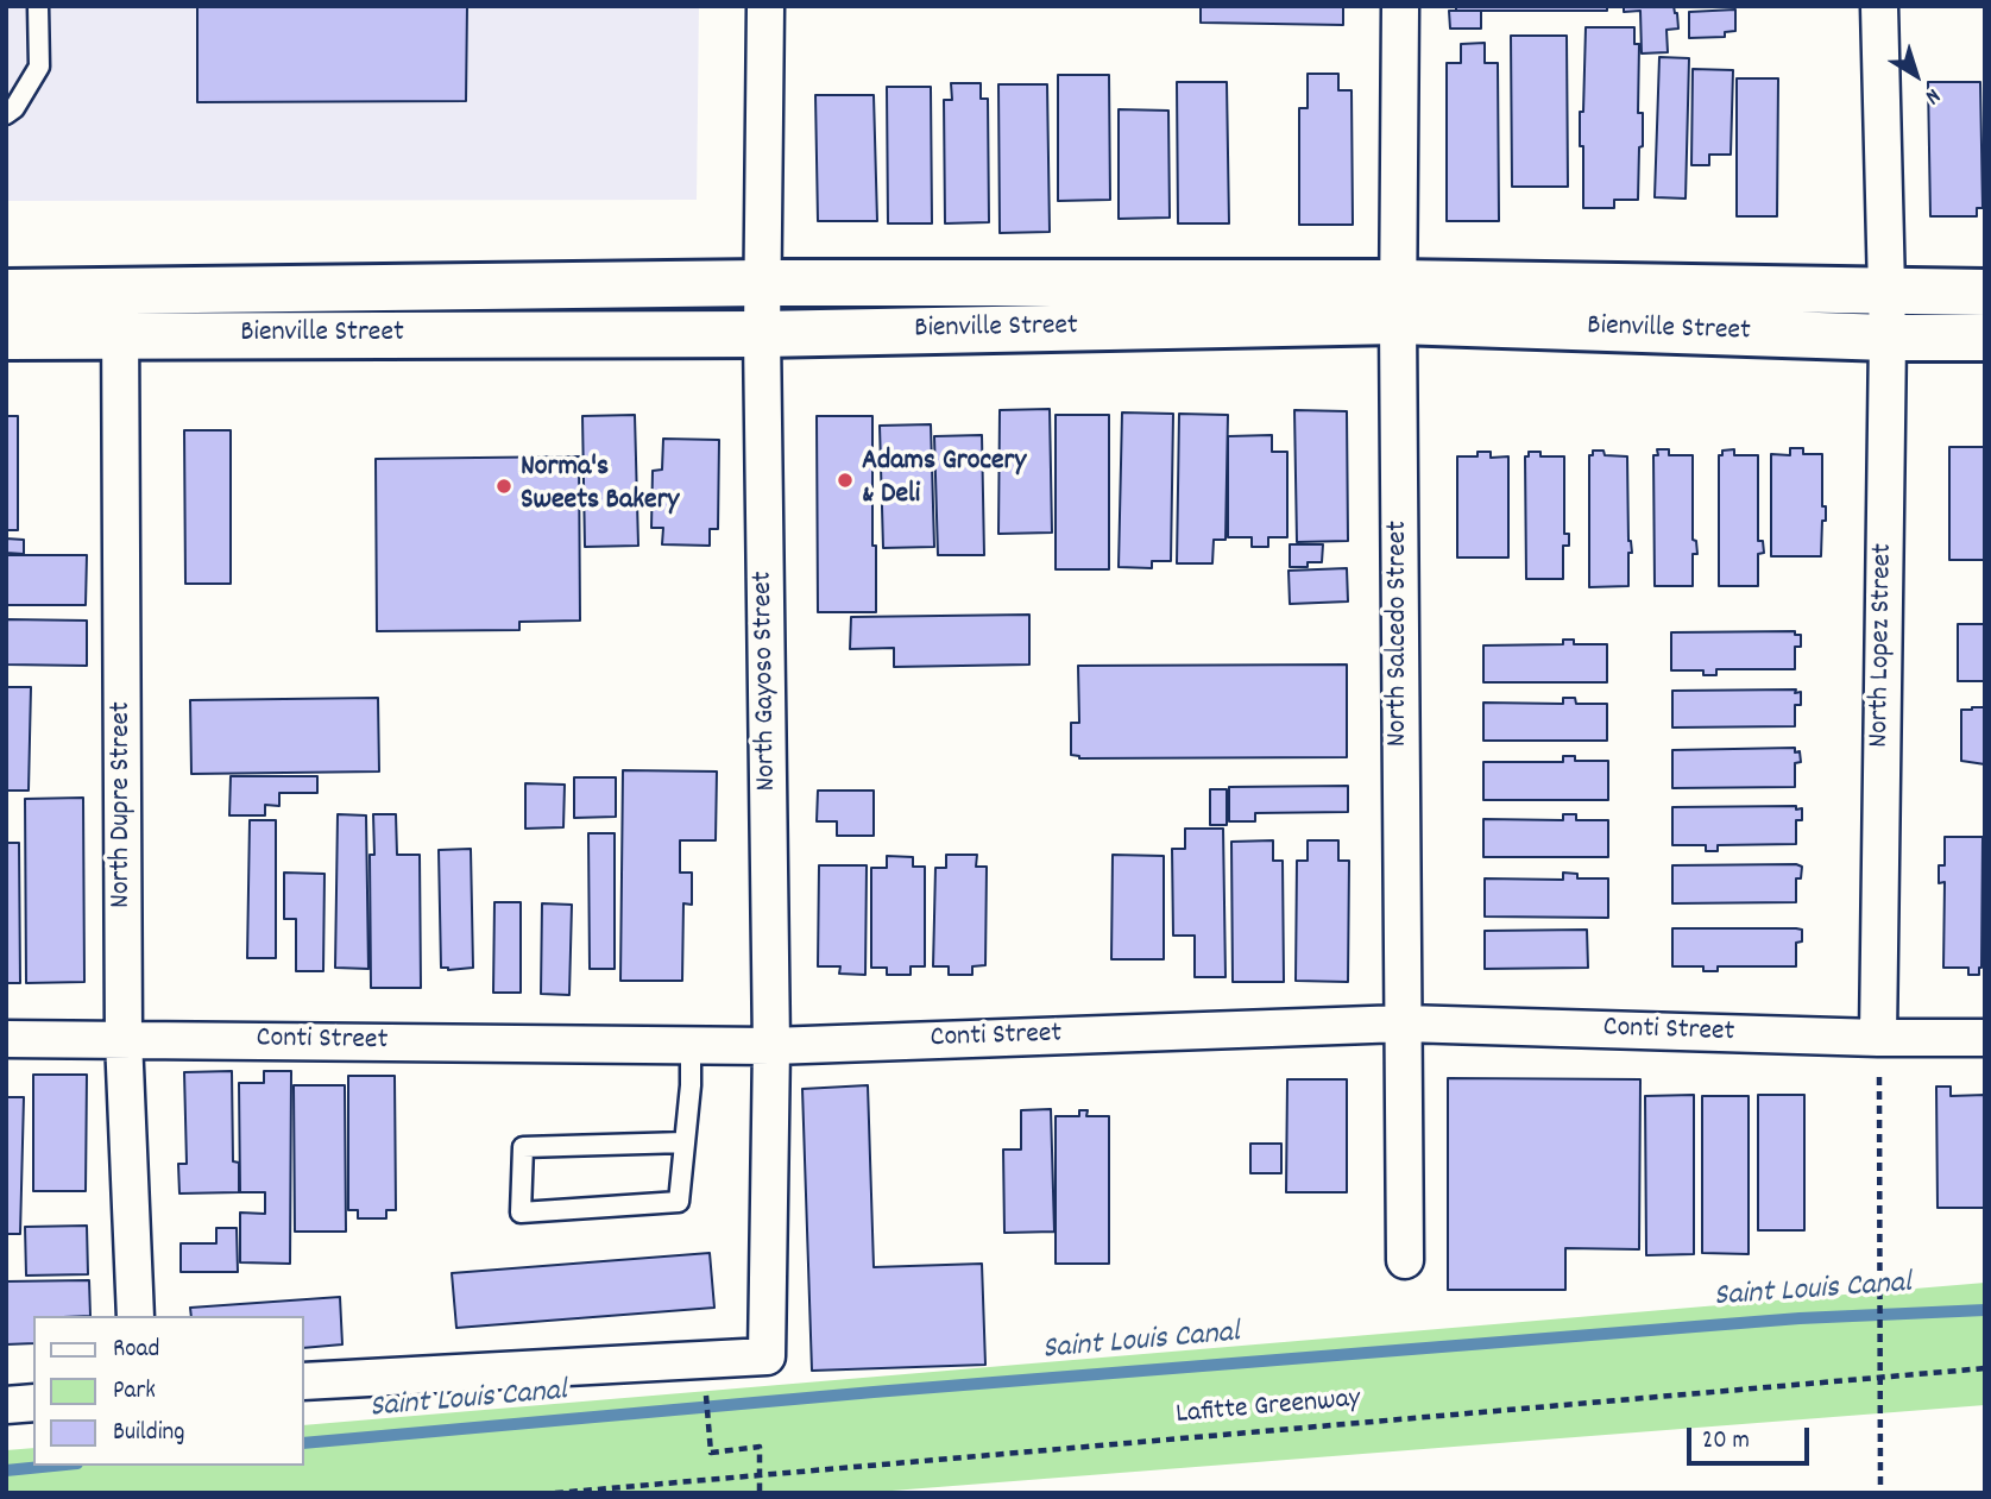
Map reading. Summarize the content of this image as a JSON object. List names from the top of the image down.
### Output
{
  "streets": {
    "street": [
      "Bienville Street",
      "North Salcedo Street",
      "North Lopez Street",
      "North Gayoso Street",
      "North Dupre Street",
      "Conti Street"
    ],
    "path": ["Lafitte Greenway"]
  },
  "crossings": [
    ["Bienville Street", "North Salcedo Street"],
    ["Bienville Street", "North Lopez Street"],
    ["Bienville Street", "North Gayoso Street"],
    ["Bienville Street", "North Dupre Street"],
    ["North Salcedo Street", "Conti Street"],
    ["North Lopez Street", "Conti Street"],
    ["North Gayoso Street", "Conti Street"],
    ["North Dupre Street", "Conti Street"]
  ],
  "water": ["Saint Louis Canal"],
  "places": ["Adams Grocery & Deli", "Norma's Sweets Bakery"],
  "legend": ["Road", "Park", "Building"],
  "scale_bar": "20 m",
  "north": "bottom right"
}
